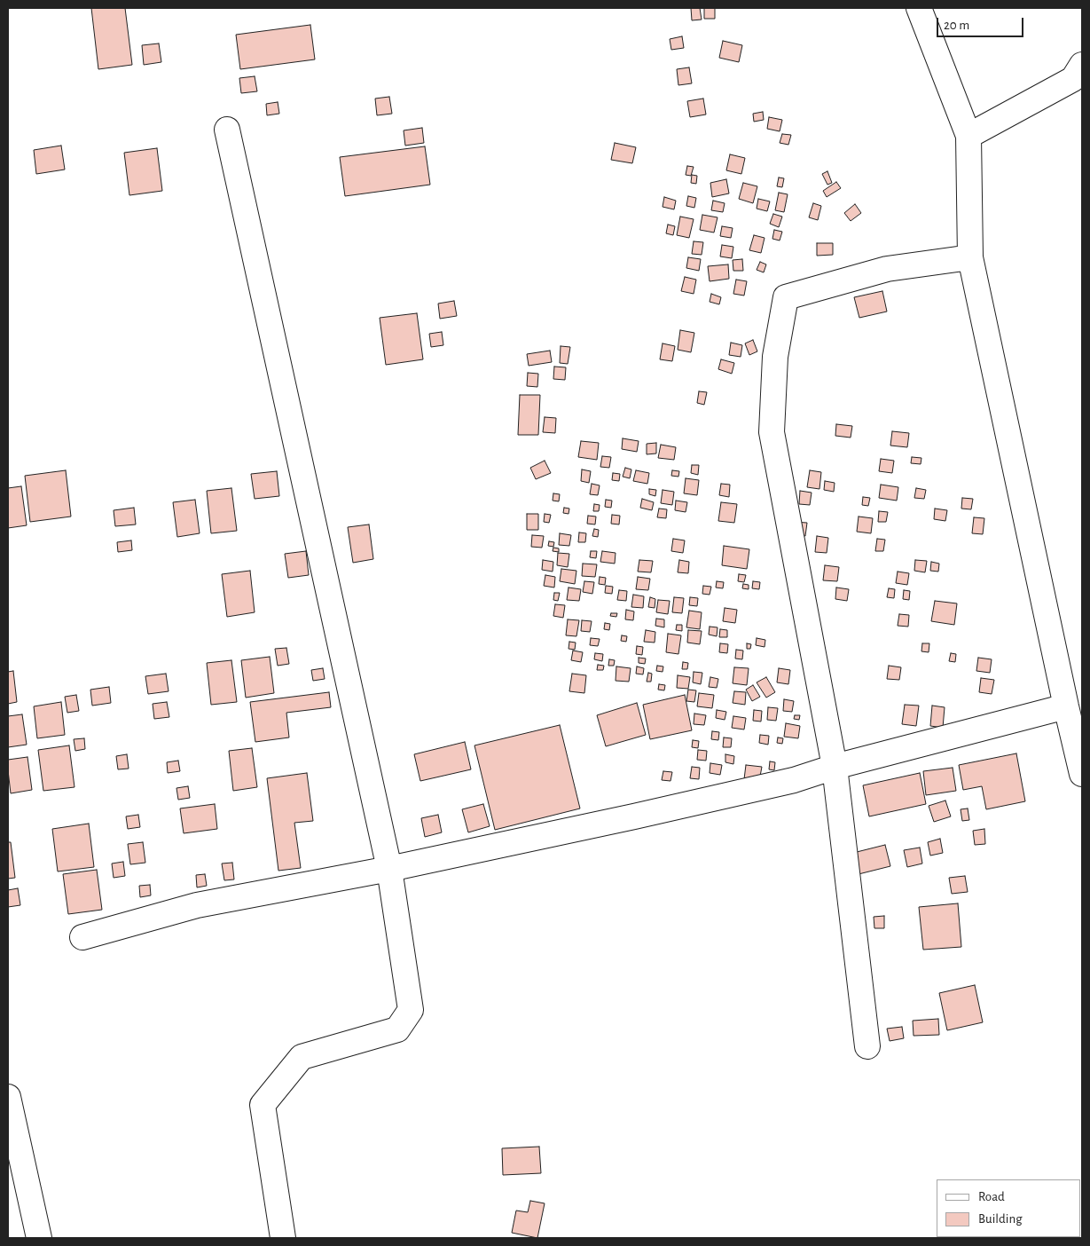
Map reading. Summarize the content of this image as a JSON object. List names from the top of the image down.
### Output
{
  "legend": ["Road", "Building"],
  "scale_bar": "20 m"
}
